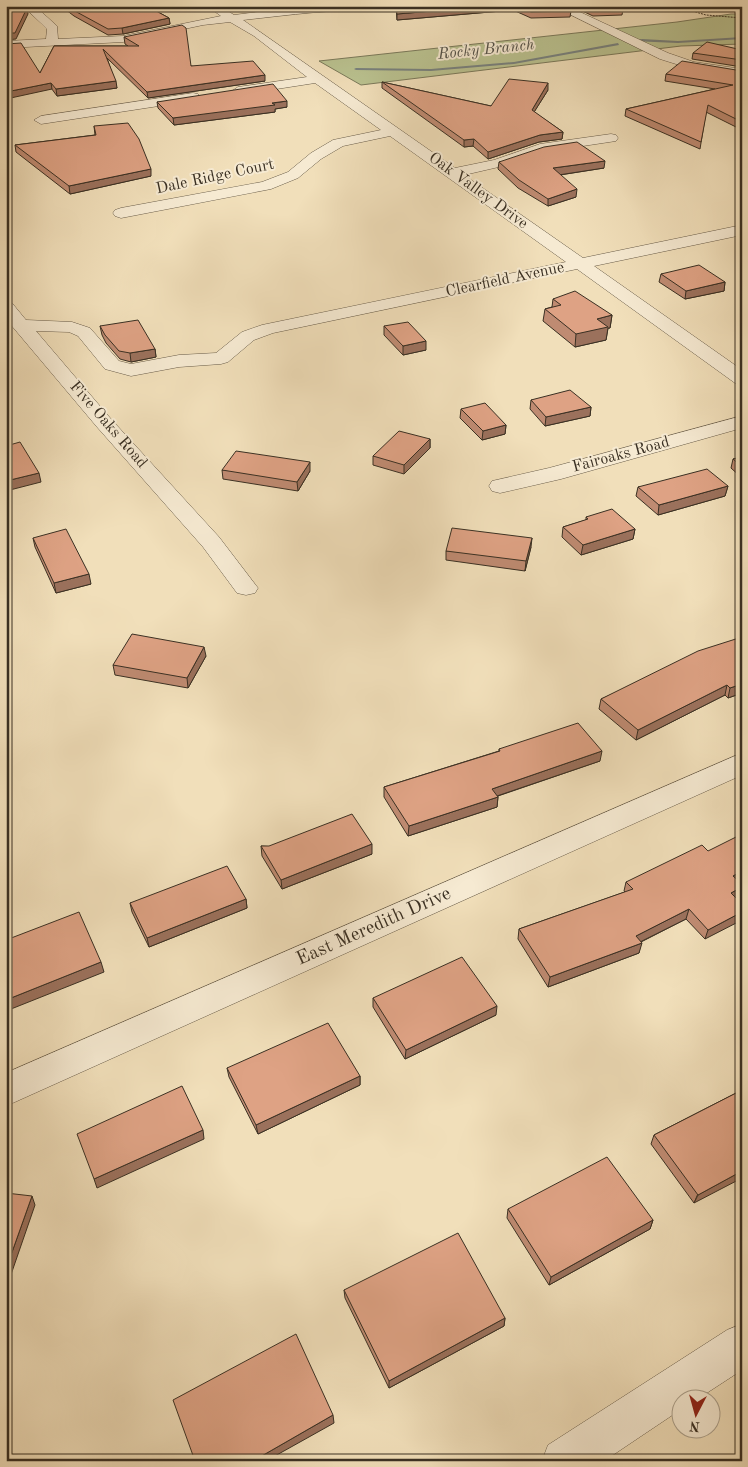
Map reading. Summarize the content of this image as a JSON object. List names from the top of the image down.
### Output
{
  "streets": {
    "street": [
      "Dale Ridge Court",
      "Oak Valley Drive",
      "Clearfield Avenue",
      "Five Oaks Road",
      "Fairoaks Road",
      "East Meredith Drive"
    ]
  },
  "crossings": [
    ["Dale Ridge Court", "Oak Valley Drive"],
    ["Oak Valley Drive", "Clearfield Avenue"],
    ["Clearfield Avenue", "Five Oaks Road"]
  ],
  "water": ["Rocky Branch"],
  "north": "bottom"
}
